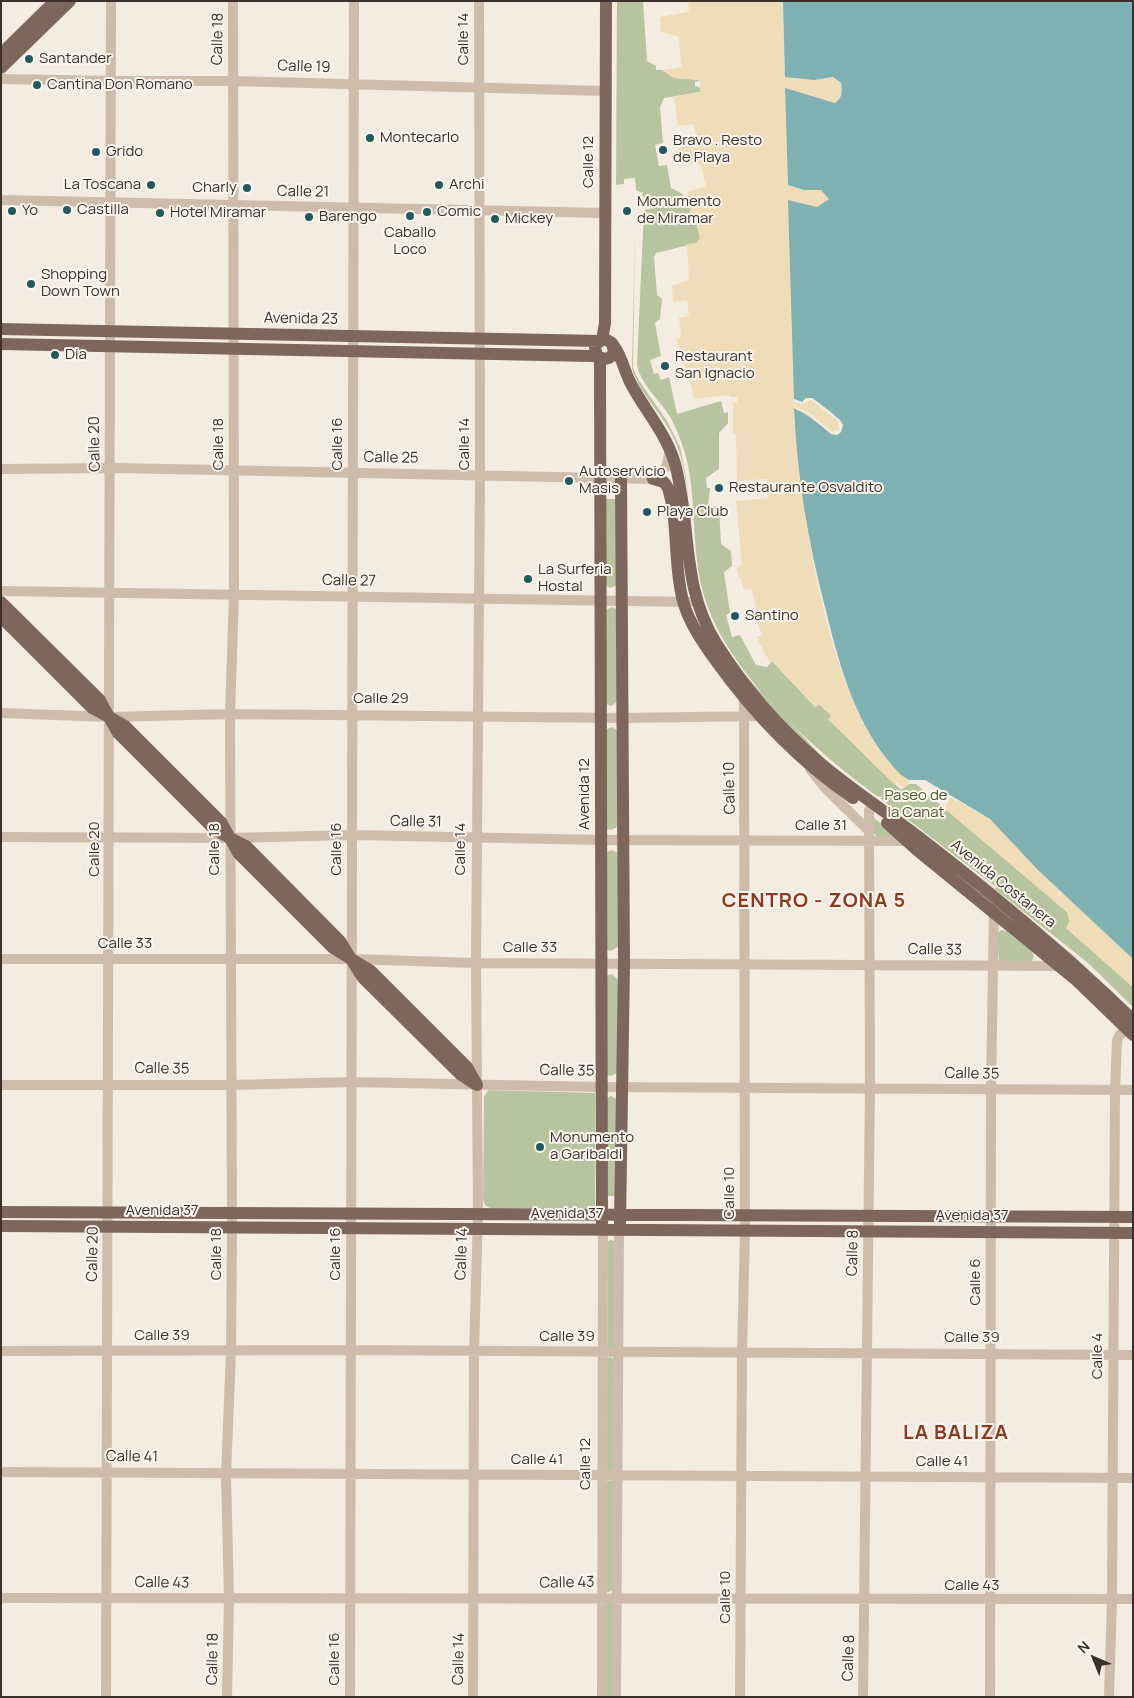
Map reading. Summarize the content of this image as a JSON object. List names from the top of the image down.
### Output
{
  "streets": {
    "main road": [
      "Calle 12",
      "Avenida 23",
      "Avenida 12",
      "Avenida Costanera",
      "Avenida 37"
    ],
    "street": [
      "Calle 18",
      "Calle 14",
      "Calle 19",
      "Calle 21",
      "Calle 20",
      "Calle 16",
      "Calle 25",
      "Calle 27",
      "Calle 29",
      "Calle 10",
      "Calle 31",
      "Calle 33",
      "Calle 35",
      "Calle 8",
      "Calle 6",
      "Calle 39",
      "Calle 4",
      "Calle 41",
      "Calle 43"
    ]
  },
  "crossings": [
    ["Calle 18", "Calle 19"],
    ["Calle 18", "Calle 21"],
    ["Calle 18", "Avenida 23"],
    ["Calle 18", "Calle 25"],
    ["Calle 18", "Calle 27"],
    ["Calle 18", "Calle 29"],
    ["Calle 18", "Calle 31"],
    ["Calle 18", "Calle 33"],
    ["Calle 18", "Calle 35"],
    ["Calle 18", "Avenida 37"],
    ["Calle 18", "Calle 39"],
    ["Calle 18", "Calle 41"],
    ["Calle 18", "Calle 43"],
    ["Calle 14", "Calle 19"],
    ["Calle 14", "Calle 21"],
    ["Calle 14", "Avenida 23"],
    ["Calle 14", "Calle 25"],
    ["Calle 14", "Calle 27"],
    ["Calle 14", "Calle 29"],
    ["Calle 14", "Calle 31"],
    ["Calle 14", "Calle 33"],
    ["Calle 14", "Calle 35"],
    ["Calle 14", "Avenida 37"],
    ["Calle 14", "Calle 39"],
    ["Calle 14", "Calle 41"],
    ["Calle 14", "Calle 43"],
    ["Calle 19", "Calle 12"],
    ["Calle 19", "Calle 20"],
    ["Calle 19", "Calle 16"],
    ["Calle 12", "Calle 21"],
    ["Calle 12", "Avenida 23"],
    ["Calle 12", "Avenida 12"],
    ["Calle 12", "Avenida Costanera"],
    ["Calle 12", "Avenida 37"],
    ["Calle 12", "Calle 39"],
    ["Calle 12", "Calle 41"],
    ["Calle 12", "Calle 43"],
    ["Calle 21", "Calle 20"],
    ["Calle 21", "Calle 16"],
    ["Avenida 23", "Calle 20"],
    ["Avenida 23", "Calle 16"],
    ["Avenida 23", "Avenida 12"],
    ["Avenida 23", "Avenida Costanera"],
    ["Calle 20", "Calle 25"],
    ["Calle 20", "Calle 27"],
    ["Calle 20", "Calle 29"],
    ["Calle 20", "Calle 31"],
    ["Calle 20", "Calle 33"],
    ["Calle 20", "Calle 35"],
    ["Calle 20", "Avenida 37"],
    ["Calle 20", "Calle 39"],
    ["Calle 20", "Calle 41"],
    ["Calle 20", "Calle 43"],
    ["Calle 16", "Calle 25"],
    ["Calle 16", "Calle 27"],
    ["Calle 16", "Calle 29"],
    ["Calle 16", "Calle 31"],
    ["Calle 16", "Calle 33"],
    ["Calle 16", "Calle 35"],
    ["Calle 16", "Avenida 37"],
    ["Calle 16", "Calle 39"],
    ["Calle 16", "Calle 41"],
    ["Calle 16", "Calle 43"],
    ["Calle 25", "Avenida 12"],
    ["Calle 25", "Avenida Costanera"],
    ["Calle 27", "Avenida 12"],
    ["Calle 27", "Avenida Costanera"],
    ["Calle 29", "Calle 10"],
    ["Calle 29", "Avenida 12"],
    ["Calle 29", "Avenida Costanera"],
    ["Calle 10", "Calle 31"],
    ["Calle 10", "Avenida Costanera"],
    ["Calle 10", "Calle 33"],
    ["Calle 10", "Calle 35"],
    ["Calle 10", "Avenida 37"],
    ["Calle 10", "Calle 39"],
    ["Calle 10", "Calle 41"],
    ["Calle 10", "Calle 43"],
    ["Avenida 12", "Calle 31"],
    ["Avenida 12", "Calle 33"],
    ["Avenida 12", "Calle 35"],
    ["Avenida 12", "Avenida 37"],
    ["Calle 31", "Avenida Costanera"],
    ["Calle 31", "Calle 8"],
    ["Avenida Costanera", "Calle 33"],
    ["Avenida Costanera", "Calle 8"],
    ["Avenida Costanera", "Calle 6"],
    ["Avenida Costanera", "Calle 4"],
    ["Calle 33", "Calle 8"],
    ["Calle 33", "Calle 6"],
    ["Calle 35", "Calle 8"],
    ["Calle 35", "Calle 6"],
    ["Calle 35", "Calle 4"],
    ["Avenida 37", "Calle 8"],
    ["Avenida 37", "Calle 6"],
    ["Avenida 37", "Calle 4"],
    ["Calle 8", "Calle 39"],
    ["Calle 8", "Calle 41"],
    ["Calle 8", "Calle 43"],
    ["Calle 6", "Calle 39"],
    ["Calle 6", "Calle 41"],
    ["Calle 6", "Calle 43"],
    ["Calle 39", "Calle 4"],
    ["Calle 4", "Calle 41"],
    ["Calle 4", "Calle 43"]
  ],
  "districts": ["CENTRO - ZONA 5", "LA BALIZA"],
  "parks": ["Paseo de la Canat"],
  "places": [
    "Santander",
    "Cantina Don Romano",
    "Montecarlo",
    "Bravo . Resto de Playa",
    "Grido",
    "La Toscana",
    "Archi",
    "Charly",
    "Castilla",
    "Yo",
    "Monumento de Miramar",
    "Comic",
    "Hotel Miramar",
    "Caballo Loco",
    "Barengo",
    "Mickey",
    "Shopping Down Town",
    "Dia",
    "Restaurant San Ignacio",
    "Autoservicio Masis",
    "Restaurante Osvaldito",
    "Playa Club",
    "La Surferia Hostal",
    "Santino",
    "Monumento a Garibaldi"
  ],
  "north": "top left"
}
